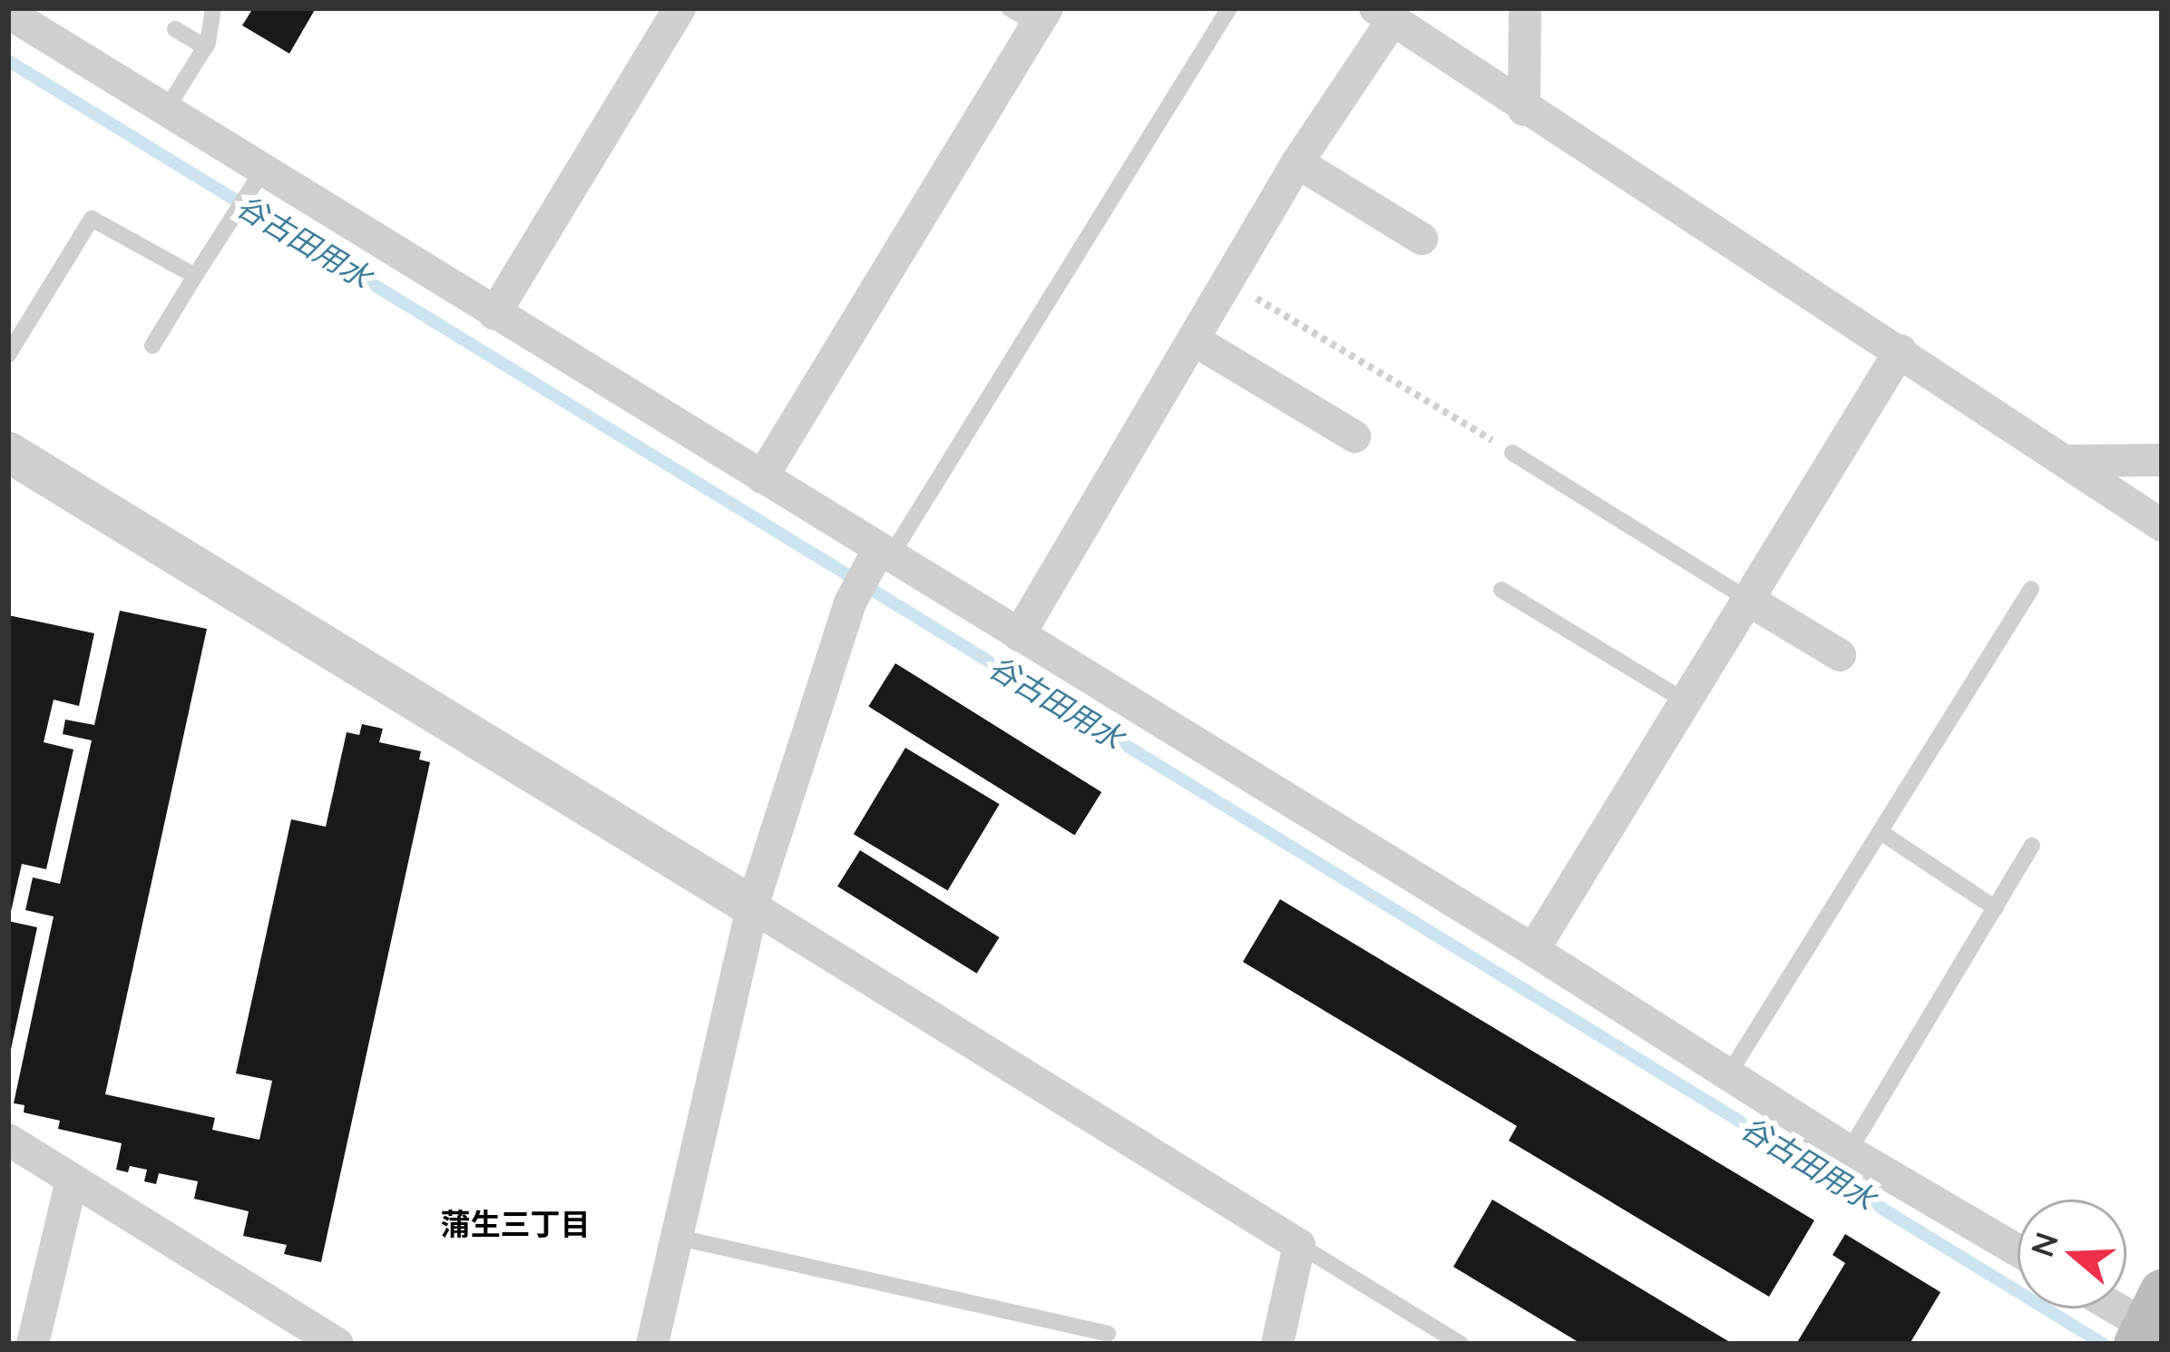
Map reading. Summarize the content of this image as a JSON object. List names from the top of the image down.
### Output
{
  "districts": ["蒲生三丁目"],
  "water": ["谷古田用水"],
  "north": "left"
}
